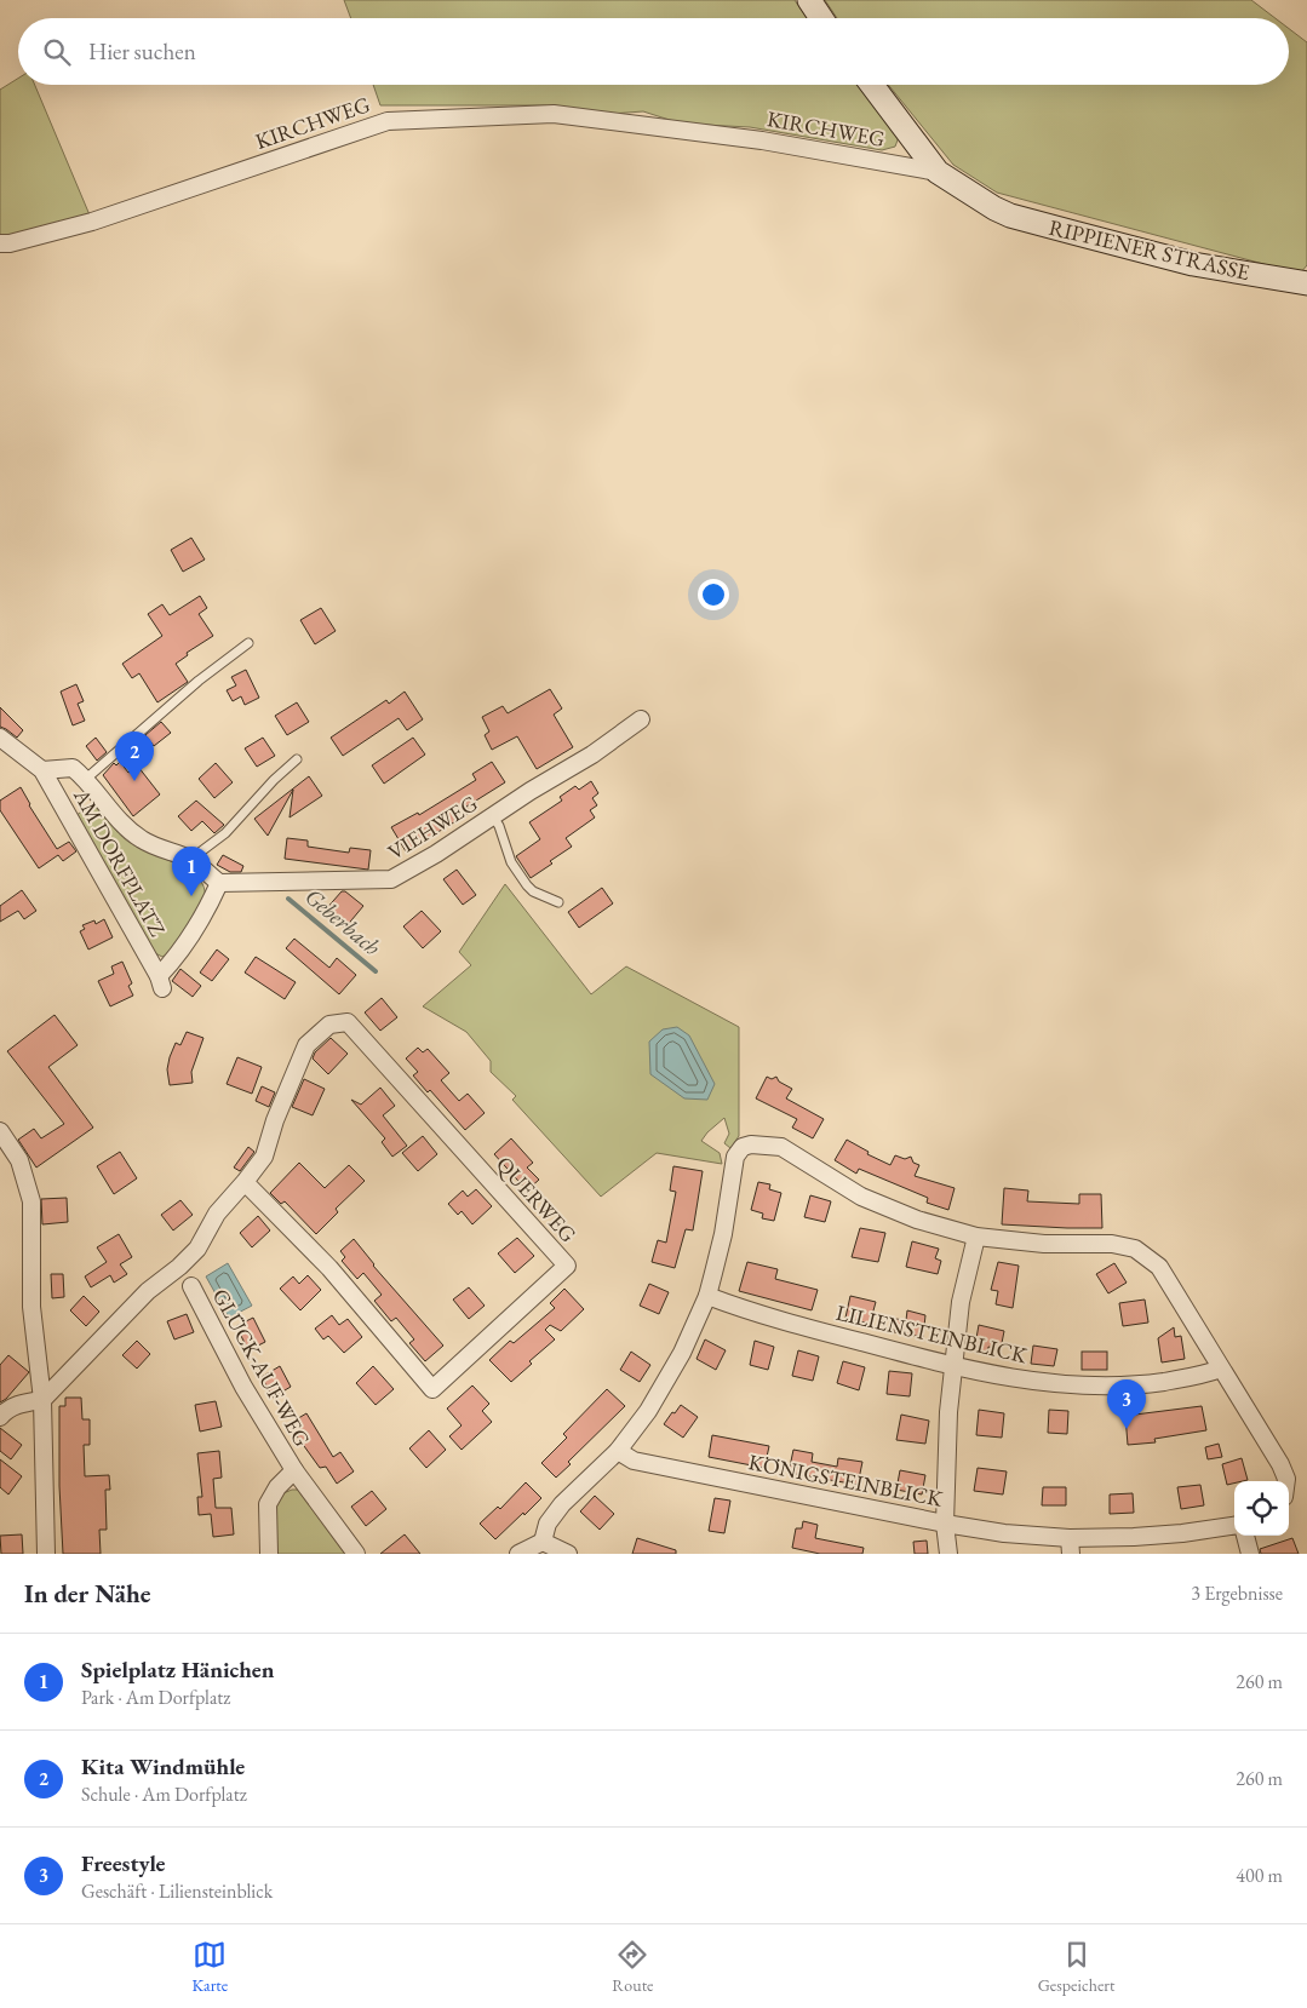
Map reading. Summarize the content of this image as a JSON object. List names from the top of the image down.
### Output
{
  "streets": {
    "street": [
      "KIRCHWEG",
      "RIPPIENER STRASSE",
      "VIEHWEG",
      "AM DORFPLATZ",
      "QUERWEG",
      "LILIENSTEINBLICK",
      "GLÜCK-AUF-WEG",
      "KÖNIGSTEINBLICK"
    ]
  },
  "crossings": [
    ["KIRCHWEG", "RIPPIENER STRASSE"],
    ["VIEHWEG", "AM DORFPLATZ"]
  ],
  "water": ["Geberbach"],
  "page": {
    "search": "Hier suchen",
    "pins": ["2", "1", "3"],
    "heading": ["In der Nähe", "3 Ergebnisse"],
    "list": [
      {
        "mark": "1",
        "name": "Spielplatz Hänichen",
        "note": "Park · Am Dorfplatz",
        "value": "260 m"
      },
      {
        "mark": "2",
        "name": "Kita Windmühle",
        "note": "Schule · Am Dorfplatz",
        "value": "260 m"
      },
      {
        "mark": "3",
        "name": "Freestyle",
        "note": "Geschäft · Liliensteinblick",
        "value": "400 m"
      }
    ],
    "nav": ["Karte", "Route", "Gespeichert"]
  }
}
